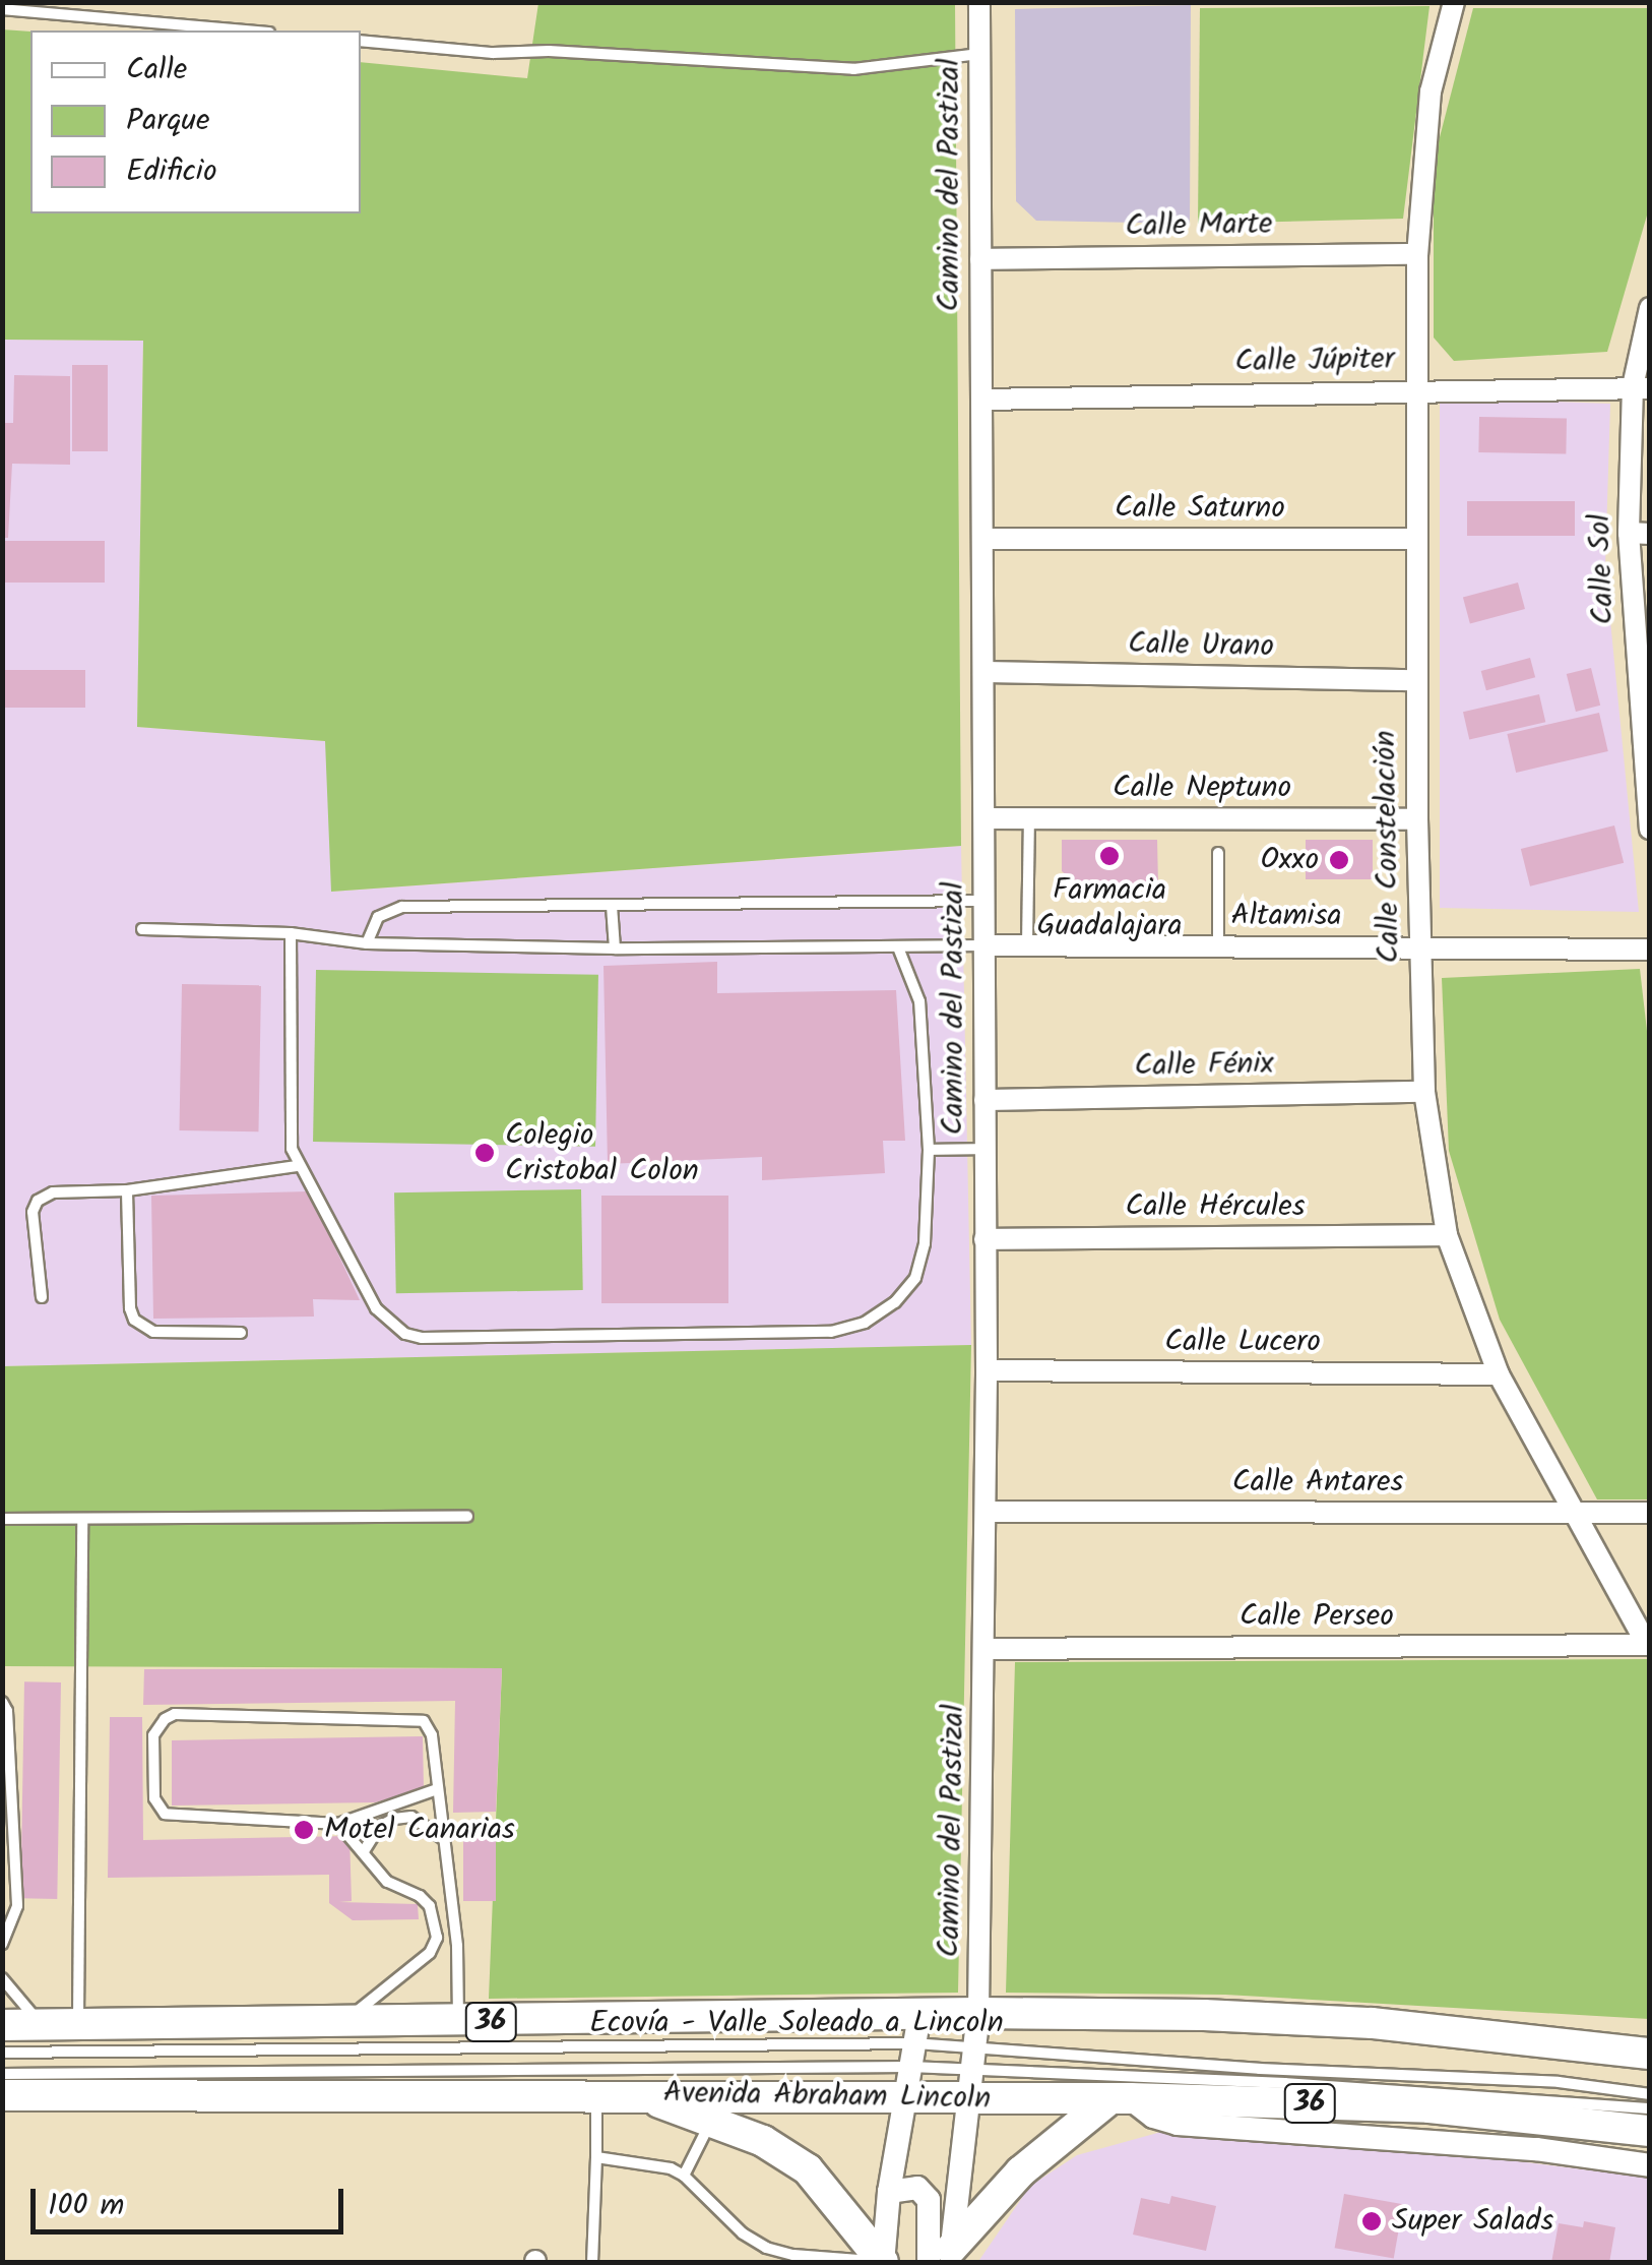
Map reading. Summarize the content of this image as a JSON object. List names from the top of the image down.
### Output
{
  "streets": {
    "main road": ["36", "Avenida Abraham Lincoln"],
    "street": [
      "Camino del Pastizal",
      "Calle Marte",
      "Calle Júpiter",
      "Calle Saturno",
      "Calle Sol",
      "Calle Urano",
      "Calle Neptuno",
      "Calle Constelación",
      "Altamisa",
      "Calle Fénix",
      "Calle Hércules",
      "Calle Lucero",
      "Calle Antares",
      "Calle Perseo"
    ],
    "lane": ["Ecovía - Valle Soleado a Lincoln"]
  },
  "crossings": [
    ["Camino del Pastizal", "Calle Marte"],
    ["Camino del Pastizal", "Calle Júpiter"],
    ["Camino del Pastizal", "Calle Saturno"],
    ["Camino del Pastizal", "Calle Urano"],
    ["Camino del Pastizal", "Calle Neptuno"],
    ["Camino del Pastizal", "Altamisa"],
    ["Camino del Pastizal", "Calle Fénix"],
    ["Camino del Pastizal", "Calle Hércules"],
    ["Camino del Pastizal", "Calle Lucero"],
    ["Camino del Pastizal", "Calle Antares"],
    ["Camino del Pastizal", "Calle Perseo"],
    ["Camino del Pastizal", "36"],
    ["Calle Marte", "Calle Constelación"],
    ["Calle Júpiter", "Calle Sol"],
    ["Calle Júpiter", "Calle Constelación"],
    ["Calle Saturno", "Calle Constelación"],
    ["Calle Urano", "Calle Constelación"],
    ["Calle Neptuno", "Calle Constelación"],
    ["Calle Constelación", "Altamisa"],
    ["Calle Constelación", "Calle Fénix"],
    ["Calle Constelación", "Calle Hércules"],
    ["Calle Constelación", "Calle Lucero"],
    ["Calle Constelación", "Calle Antares"],
    ["Calle Constelación", "Calle Perseo"],
    ["36", "Ecovía - Valle Soleado a Lincoln"],
    ["36", "Avenida Abraham Lincoln"],
    ["Ecovía - Valle Soleado a Lincoln", "Avenida Abraham Lincoln"]
  ],
  "places": [
    "Farmacia Guadalajara",
    "Oxxo",
    "Colegio Cristobal Colon",
    "Motel Canarias",
    "Super Salads"
  ],
  "legend": ["Calle", "Parque", "Edificio"],
  "scale_bar": "100 m"
}
